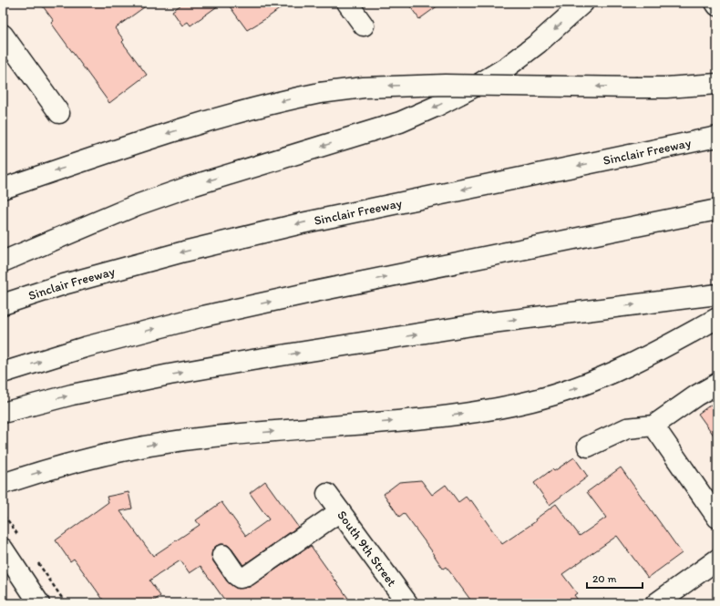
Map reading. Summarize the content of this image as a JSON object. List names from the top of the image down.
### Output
{
  "streets": {
    "main road": ["Sinclair Freeway", "South 9th Street"]
  },
  "scale_bar": "20 m"
}
